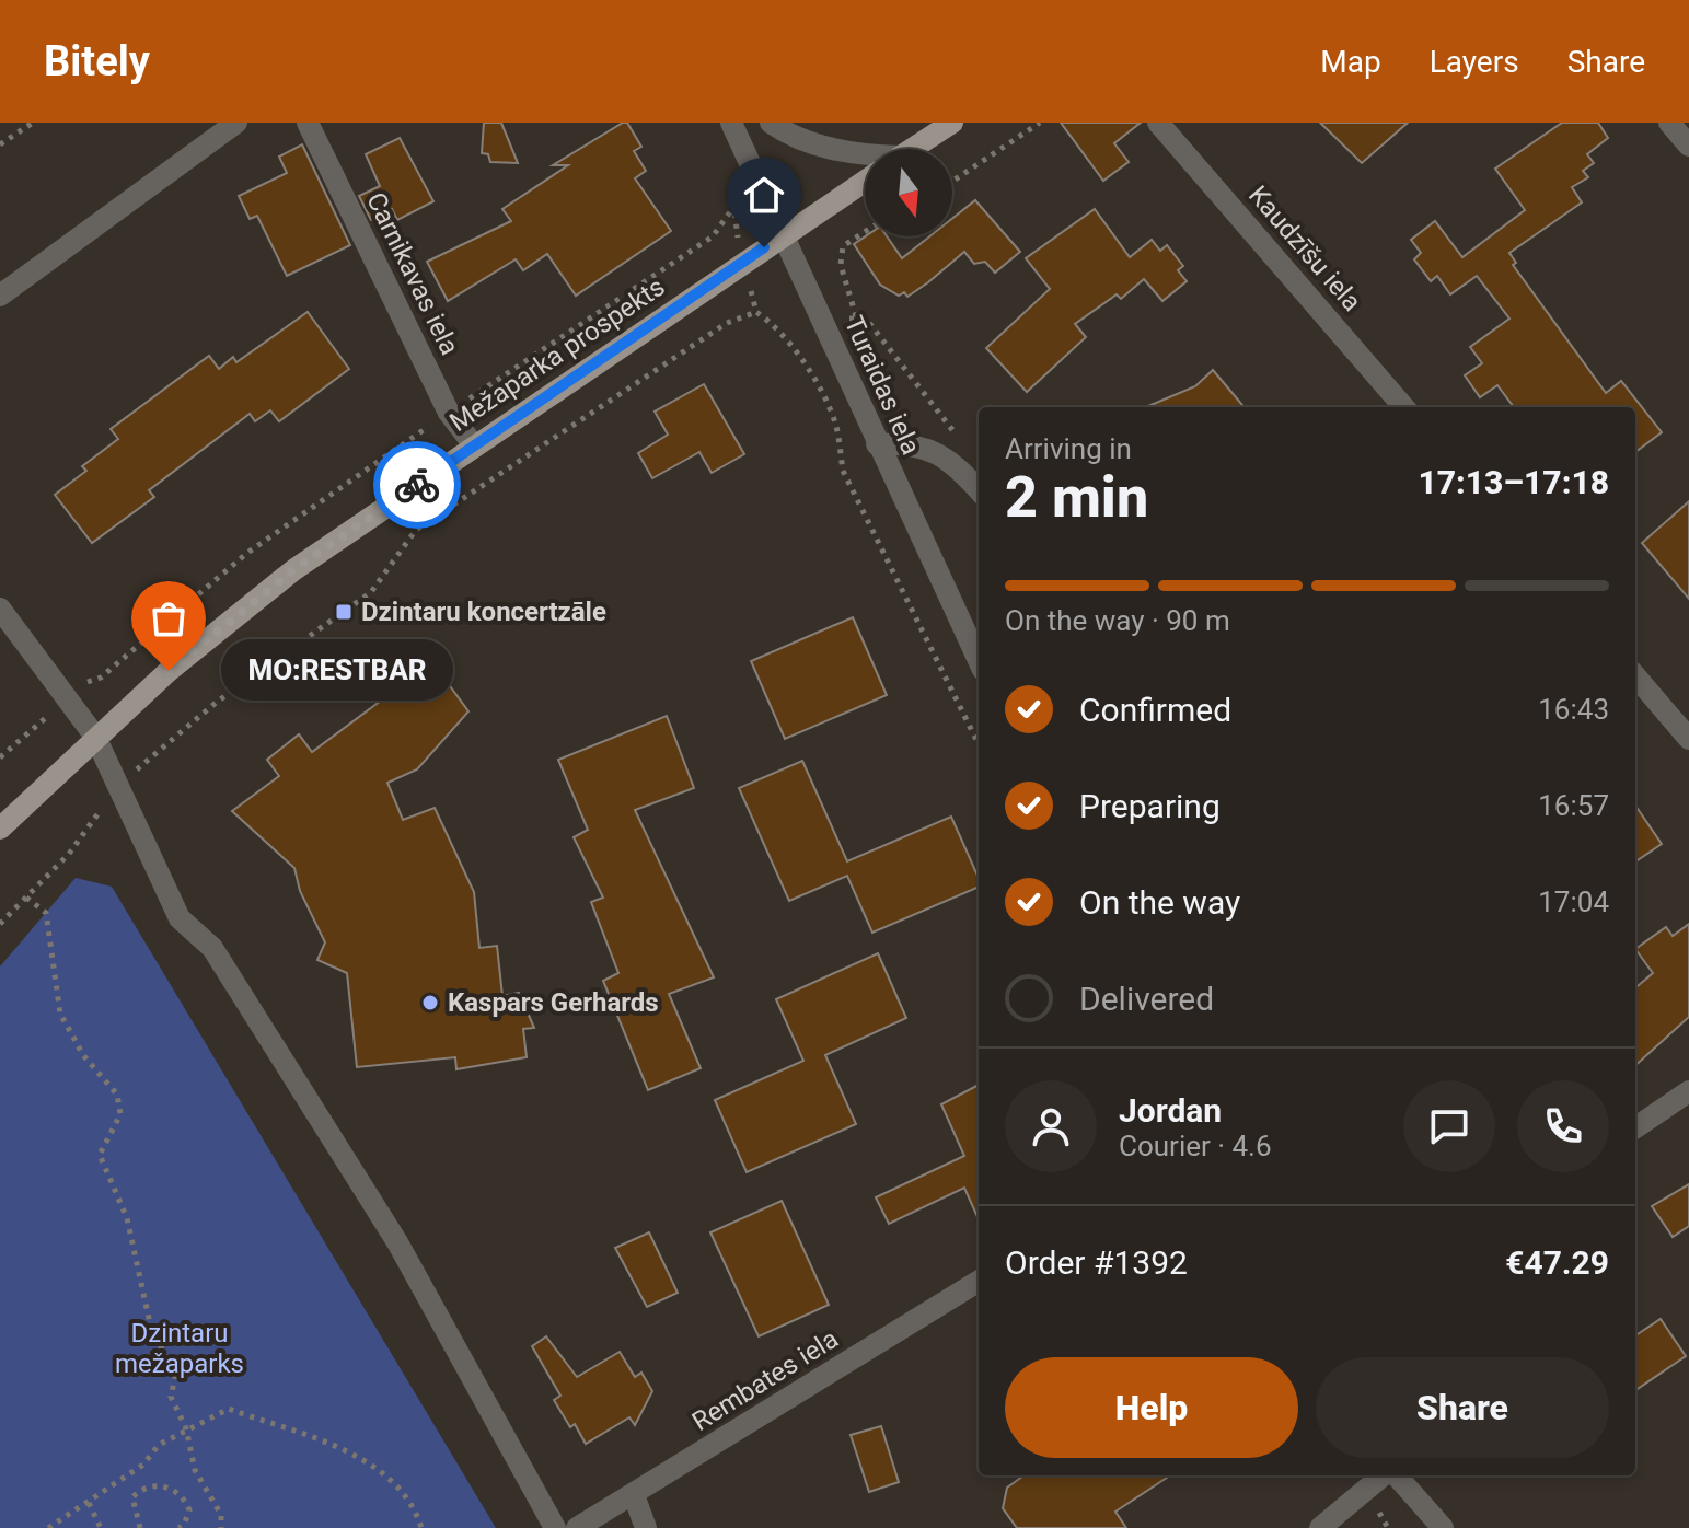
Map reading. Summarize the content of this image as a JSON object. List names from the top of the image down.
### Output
{
  "streets": {
    "main road": ["Mežaparka prospekts"],
    "street": [
      "Kaudzīšu iela",
      "Carnikavas iela",
      "Turaidas iela",
      "Rembates iela"
    ]
  },
  "crossings": [
    ["Carnikavas iela", "Mežaparka prospekts"],
    ["Mežaparka prospekts", "Turaidas iela"]
  ],
  "parks": ["Dzintaru mežaparks"],
  "places": {
    "transit": ["Dzintaru koncertzāle"],
    "other": ["MO:RESTBAR", "Kaspars Gerhards"]
  },
  "north": "bottom",
  "page": {
    "header": "Bitely",
    "nav": ["Map", "Layers", "Share"],
    "heading": ["2 min", "Arriving in", "17:13–17:18"],
    "panel": [
      "Jordan",
      "Courier · 4.6",
      "Order #1392",
      "€47.29"
    ],
    "bar": "On the way · 90 m",
    "bubble": "MO:RESTBAR",
    "list": [
      ["Confirmed", "16:43"],
      ["Preparing", "16:57"],
      ["On the way", "17:04"],
      "Delivered"
    ],
    "buttons": ["Help", "Share"]
  }
}
